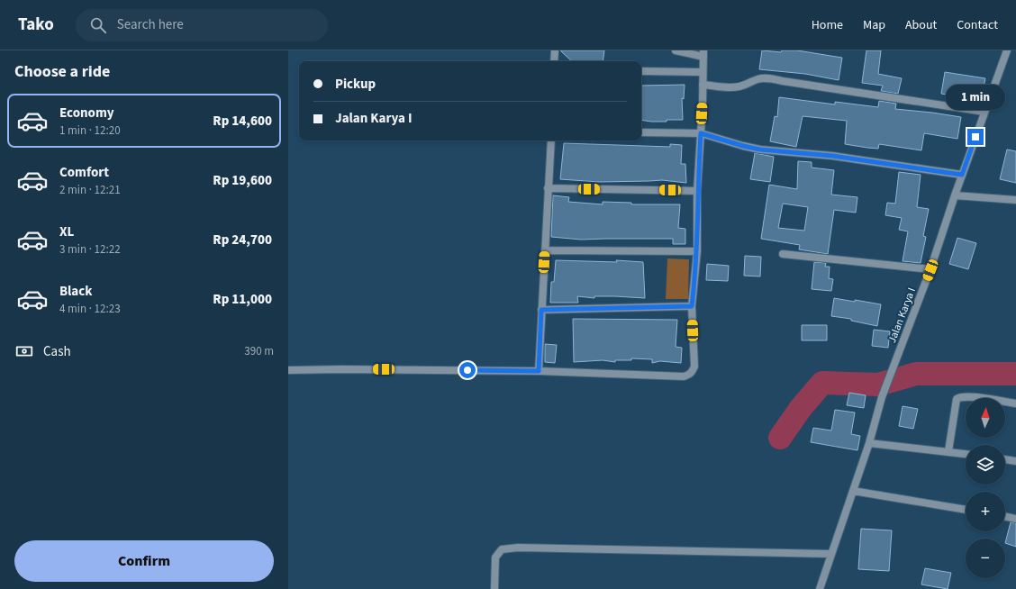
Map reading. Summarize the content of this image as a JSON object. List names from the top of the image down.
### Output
{
  "streets": {
    "street": ["Jalan Karya I"]
  },
  "north": "top",
  "page": {
    "header": "Tako",
    "search": "Search here",
    "nav": [
      "Home",
      "Map",
      "About",
      "Contact"
    ],
    "heading": "Choose a ride",
    "banner": ["Pickup", "Jalan Karya I"],
    "bubble": "1 min",
    "list": [
      {
        "name": "Economy",
        "note": "1 min · 12:20",
        "value": "Rp 14,600"
      },
      {
        "name": "Comfort",
        "note": "2 min · 12:21",
        "value": "Rp 19,600"
      },
      {
        "name": "XL",
        "note": "3 min · 12:22",
        "value": "Rp 24,700"
      },
      {
        "name": "Black",
        "note": "4 min · 12:23",
        "value": "Rp 11,000"
      }
    ],
    "pay": ["Cash", "390 m"],
    "map_buttons": ["+", "−"],
    "buttons": "Confirm"
  }
}
